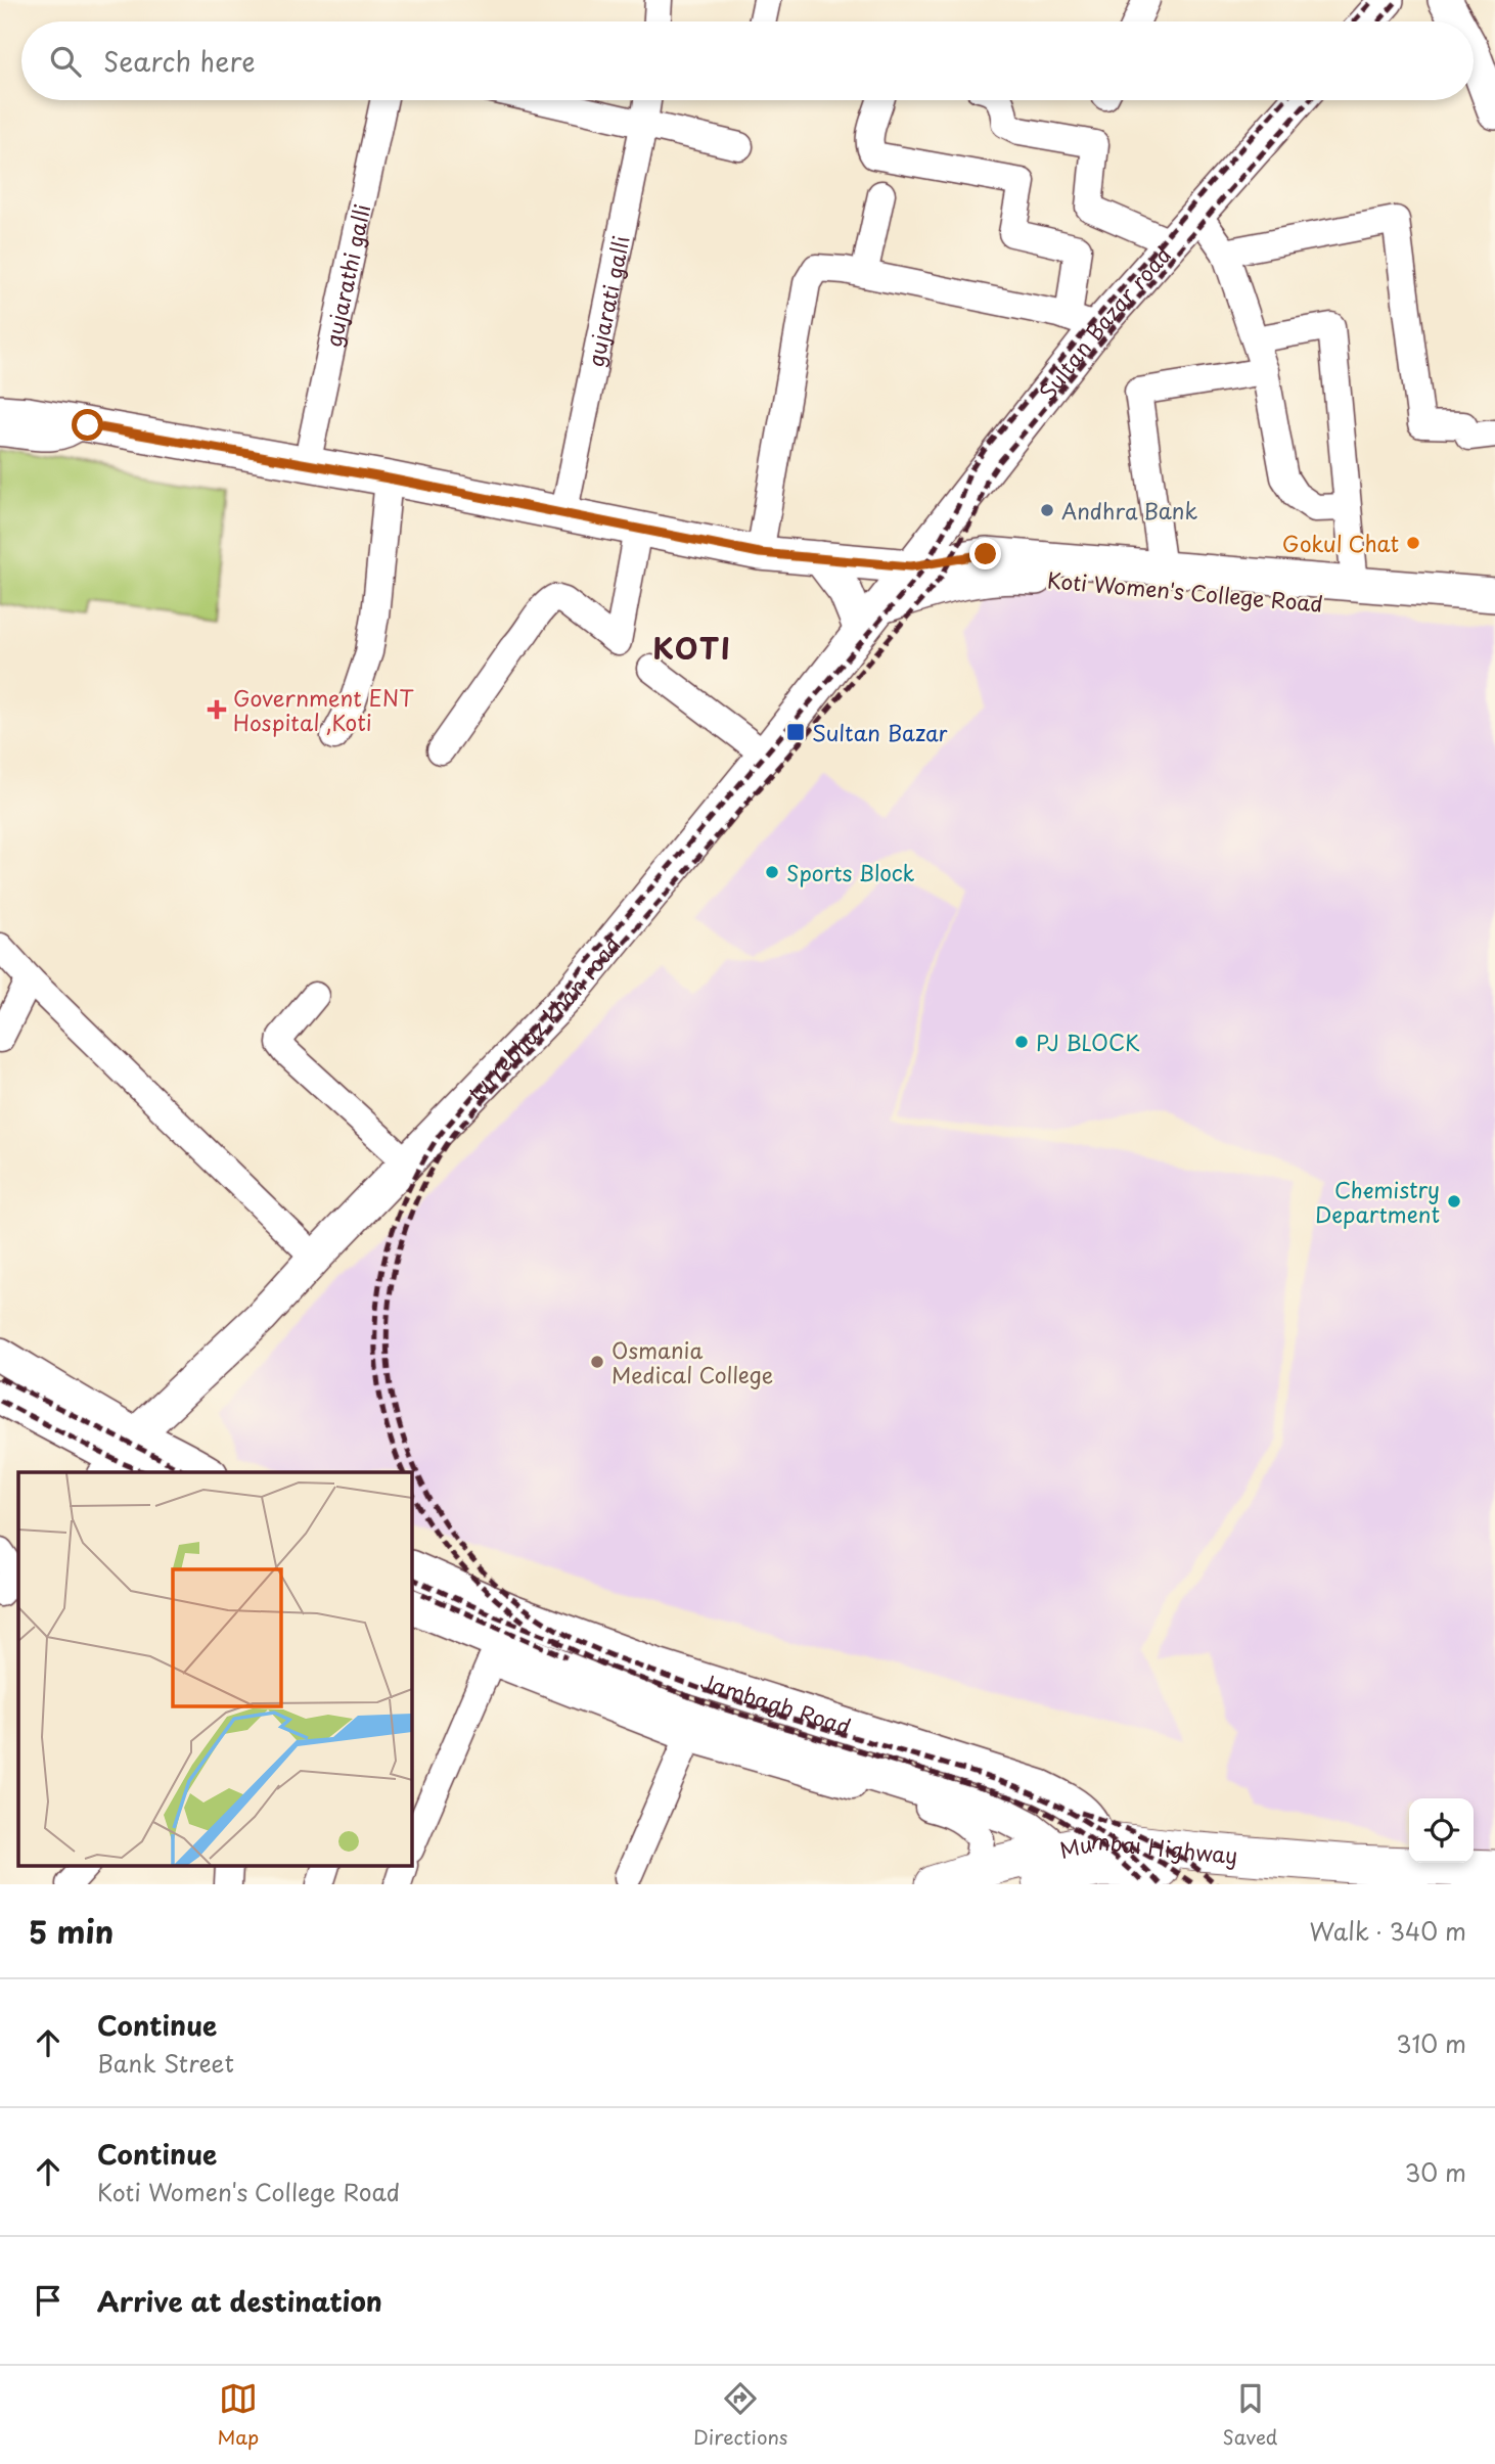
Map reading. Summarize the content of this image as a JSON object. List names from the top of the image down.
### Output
{
  "streets": {
    "highway": ["Mumbai Highway"],
    "main road": [
      "Sultan Bazar road",
      "Koti Women's College Road",
      "turrebhaz khan road",
      "Jambagh Road"
    ],
    "street": ["gujarathi galli", "gujarati galli"]
  },
  "crossings": [
    ["gujarathi galli", "Koti Women's College Road"],
    ["gujarati galli", "Koti Women's College Road"],
    ["Sultan Bazar road", "Koti Women's College Road"],
    ["Sultan Bazar road", "turrebhaz khan road"],
    ["Koti Women's College Road", "turrebhaz khan road"],
    ["Jambagh Road", "Mumbai Highway"]
  ],
  "districts": ["KOTI"],
  "places": {
    "other": [
      "Andhra Bank",
      "Gokul Chat",
      "Sports Block",
      "PJ BLOCK",
      "Chemistry Department",
      "Osmania Medical College"
    ],
    "health": ["Government ENT Hospital ,Koti"],
    "transit": ["Sultan Bazar"]
  },
  "page": {
    "search": "Search here",
    "heading": ["5 min", "Walk · 340 m"],
    "list": [
      ["Continue", "Bank Street", "310 m"],
      ["Continue", "Koti Women's College Road", "30 m"],
      "Arrive at destination"
    ],
    "nav": ["Map", "Directions", "Saved"]
  }
}
